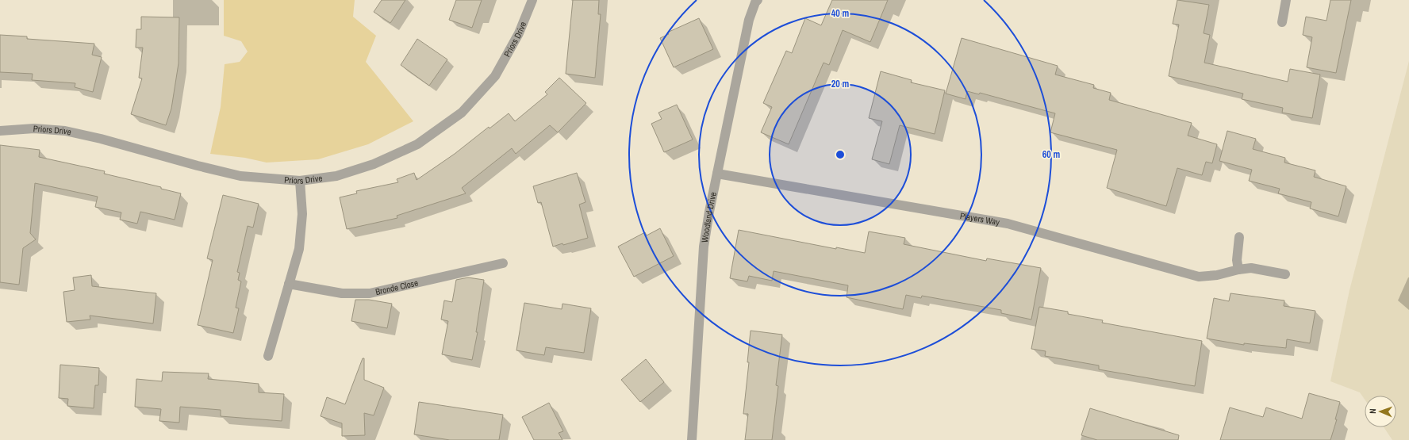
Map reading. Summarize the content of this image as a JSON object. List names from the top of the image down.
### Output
{
  "streets": {
    "street": [
      "Priors Drive",
      "Woodland Drive",
      "Players Way",
      "Bronde Close"
    ]
  },
  "crossings": [
    ["Woodland Drive", "Players Way"]
  ],
  "north": "left",
  "rings": ["40 m", "20 m", "60 m"]
}
